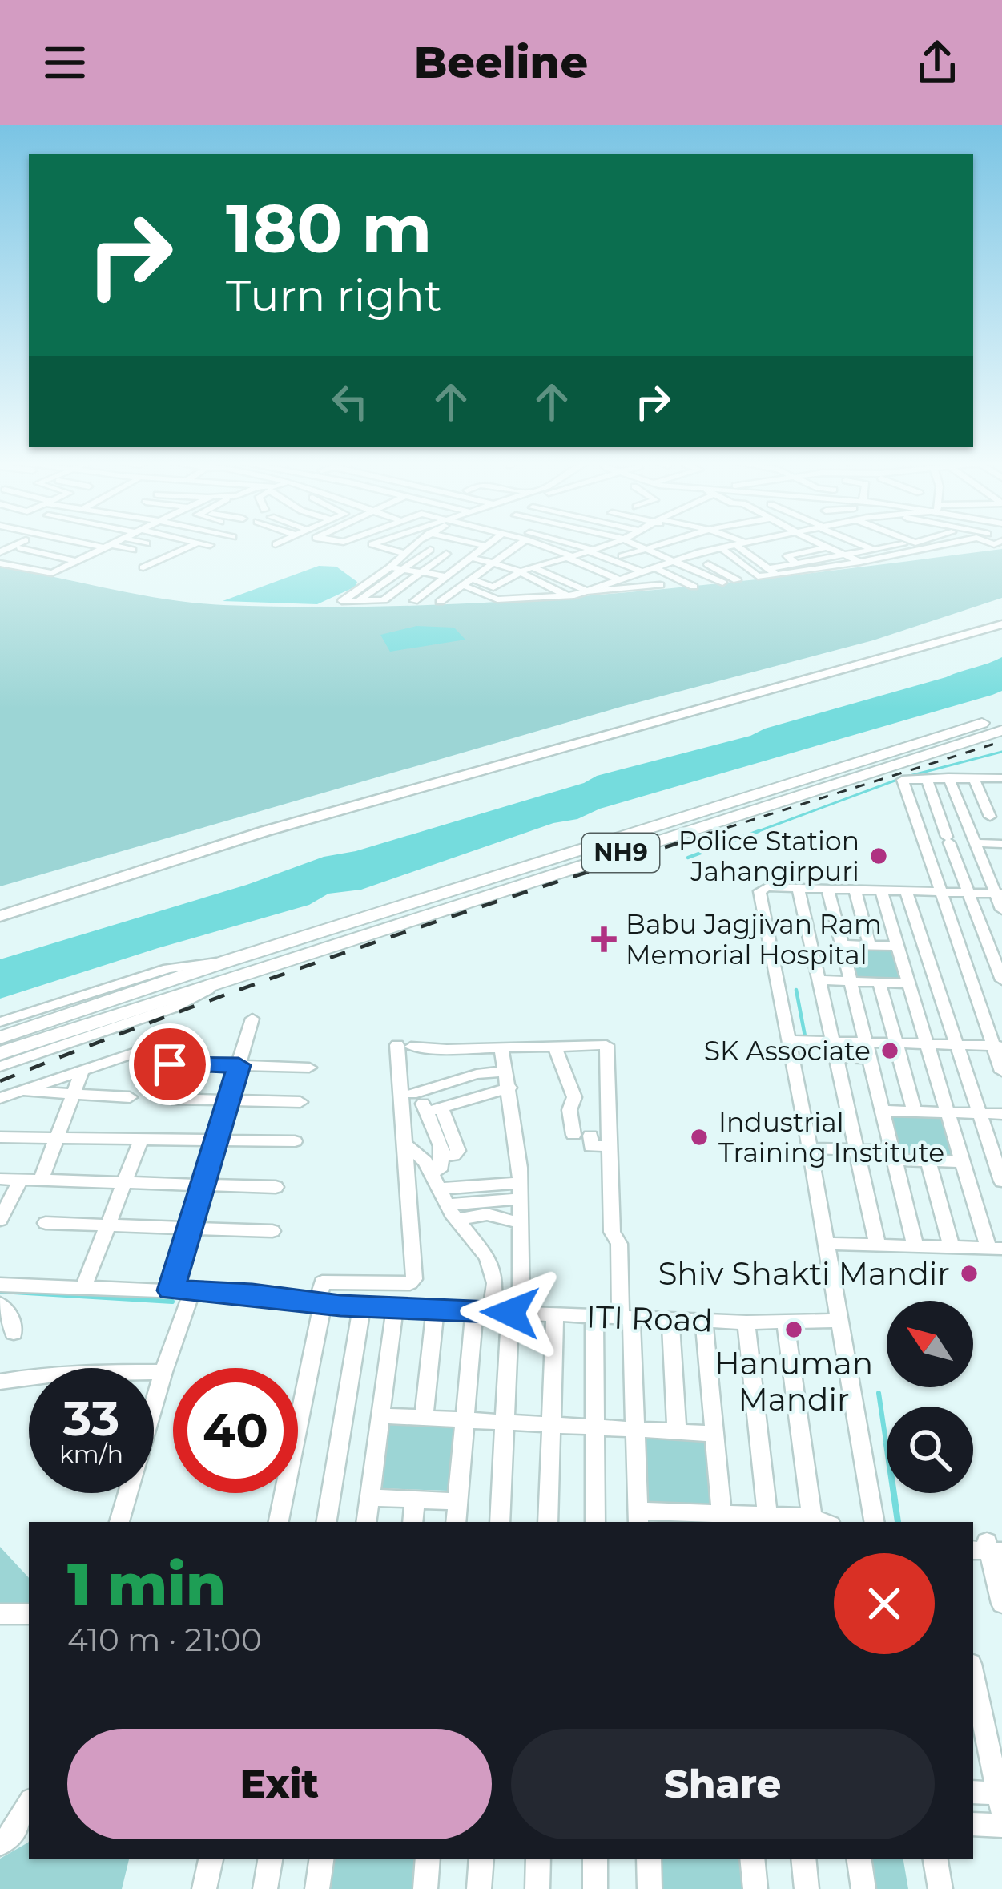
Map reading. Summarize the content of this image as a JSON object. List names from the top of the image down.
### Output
{
  "streets": {
    "highway": ["NH9"],
    "street": ["ITI Road"]
  },
  "places": {
    "other": [
      "Police Station Jahangirpuri",
      "SK Associate",
      "Industrial Training Institute",
      "Shiv Shakti Mandir",
      "Hanuman Mandir"
    ],
    "health": ["Babu Jagjivan Ram Memorial Hospital"]
  },
  "north": "top left",
  "page": {
    "header": "Beeline",
    "turn": ["180 m", "Turn right"],
    "speed": "33 km/h",
    "limit": "40",
    "heading": ["1 min", "410 m · 21:00"],
    "buttons": ["Exit", "Share"]
  }
}
